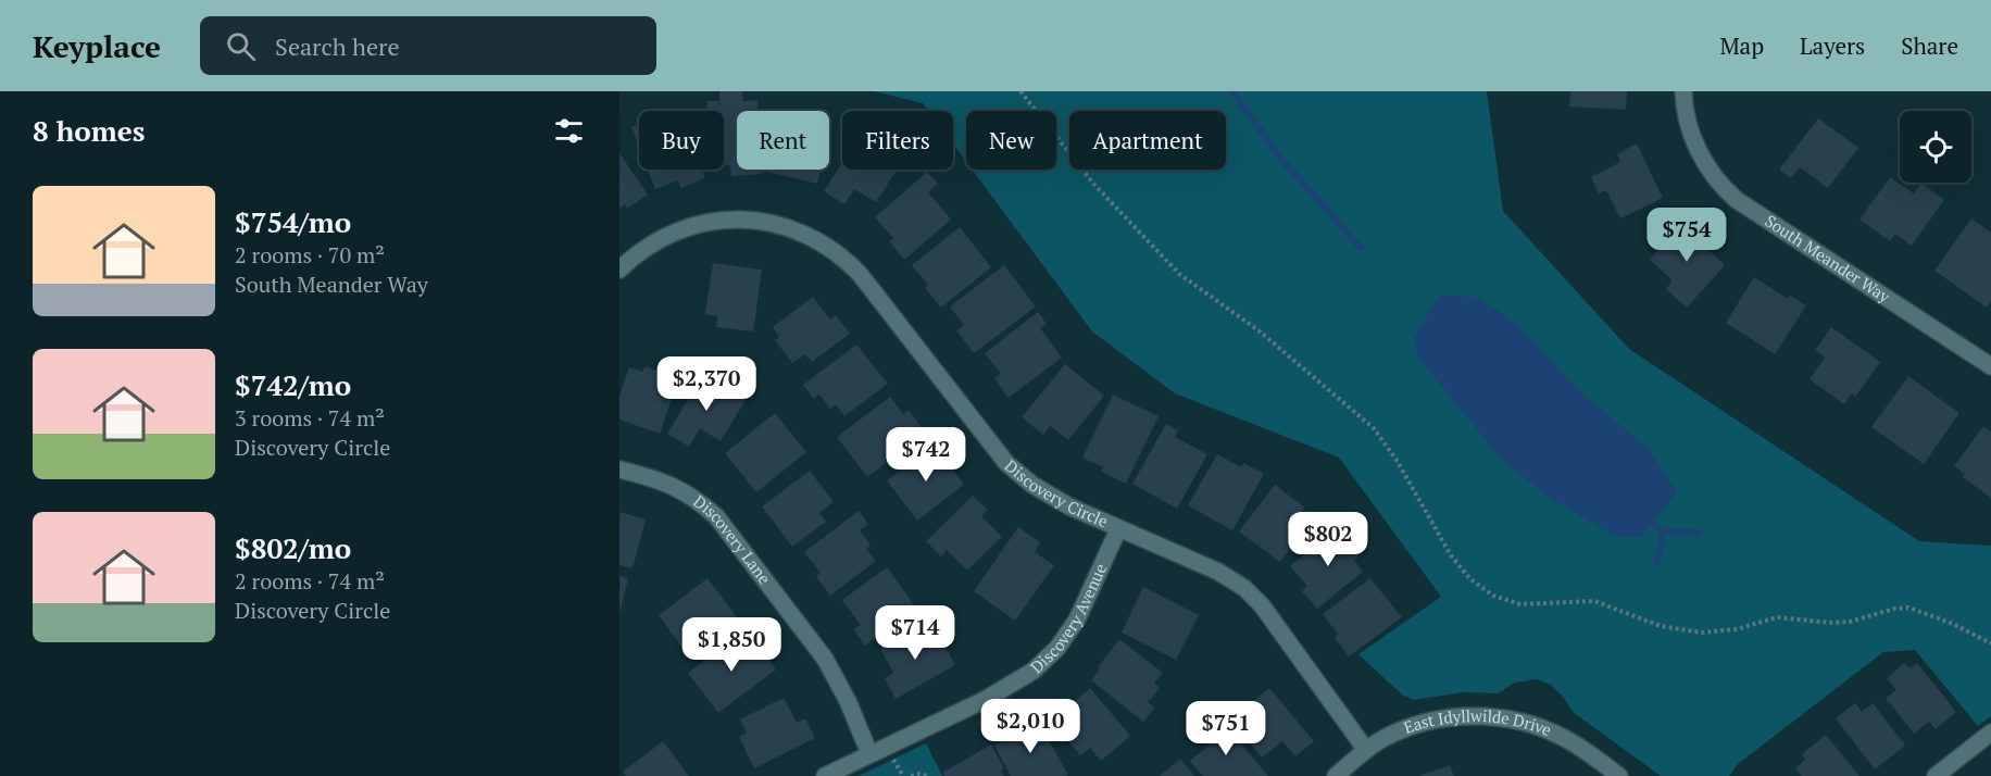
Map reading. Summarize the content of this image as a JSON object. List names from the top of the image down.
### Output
{
  "streets": {
    "street": [
      "South Meander Way",
      "Discovery Circle",
      "Discovery Lane",
      "Discovery Avenue",
      "East Idyllwilde Drive"
    ]
  },
  "crossings": [
    ["Discovery Circle", "Discovery Avenue"],
    ["Discovery Circle", "East Idyllwilde Drive"],
    ["Discovery Lane", "Discovery Avenue"]
  ],
  "page": {
    "header": "Keyplace",
    "search": "Search here",
    "nav": ["Map", "Layers", "Share"],
    "heading": "8 homes",
    "chip": [
      "Buy",
      "Rent",
      "Filters",
      "New",
      "Apartment"
    ],
    "list": [
      {
        "name": "$754/mo",
        "note": "2 rooms · 70 m² · South Meander Way"
      },
      {
        "name": "$742/mo",
        "note": "3 rooms · 74 m² · Discovery Circle"
      },
      {
        "name": "$802/mo",
        "note": "2 rooms · 74 m² · Discovery Circle"
      }
    ],
    "price": [
      "$754",
      "$2,370",
      "$742",
      "$802",
      "$714",
      "$1,850",
      "$2,010",
      "$751"
    ]
  }
}
